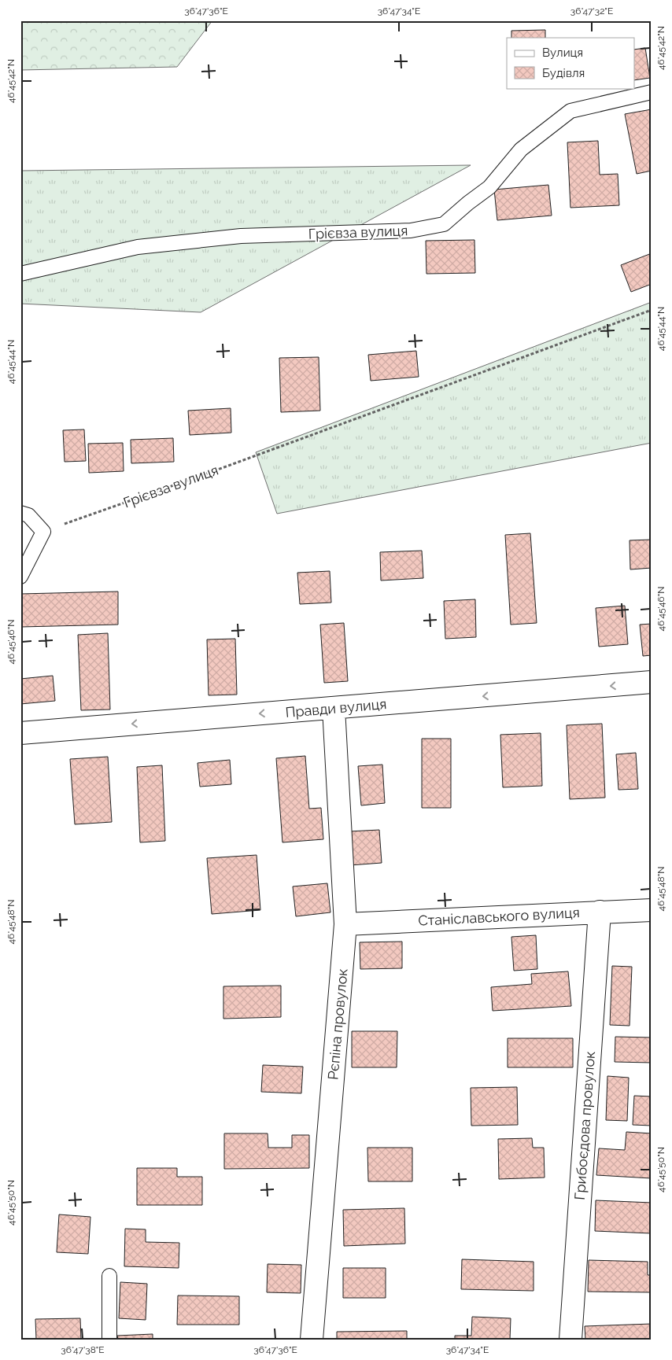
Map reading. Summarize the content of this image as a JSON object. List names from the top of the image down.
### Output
{
  "streets": {
    "street": [
      "Правди вулиця",
      "Станіславського вулиця",
      "Рєпіна провулок",
      "Грибоєдова провулок"
    ],
    "lane": ["Грієвза вулиця"]
  },
  "crossings": [
    ["Правди вулиця", "Рєпіна провулок"],
    ["Станіславського вулиця", "Рєпіна провулок"],
    ["Станіславського вулиця", "Грибоєдова провулок"]
  ],
  "one_way": ["Правди вулиця"],
  "legend": ["Вулиця", "Будівля"],
  "coordinates": [
    "36°47'36\"E",
    "36°47'34\"E",
    "36°47'32\"E",
    "46°45'42\"N",
    "46°45'44\"N",
    "46°45'46\"N",
    "46°45'48\"N",
    "46°45'50\"N",
    "36°47'38\"E"
  ]
}
